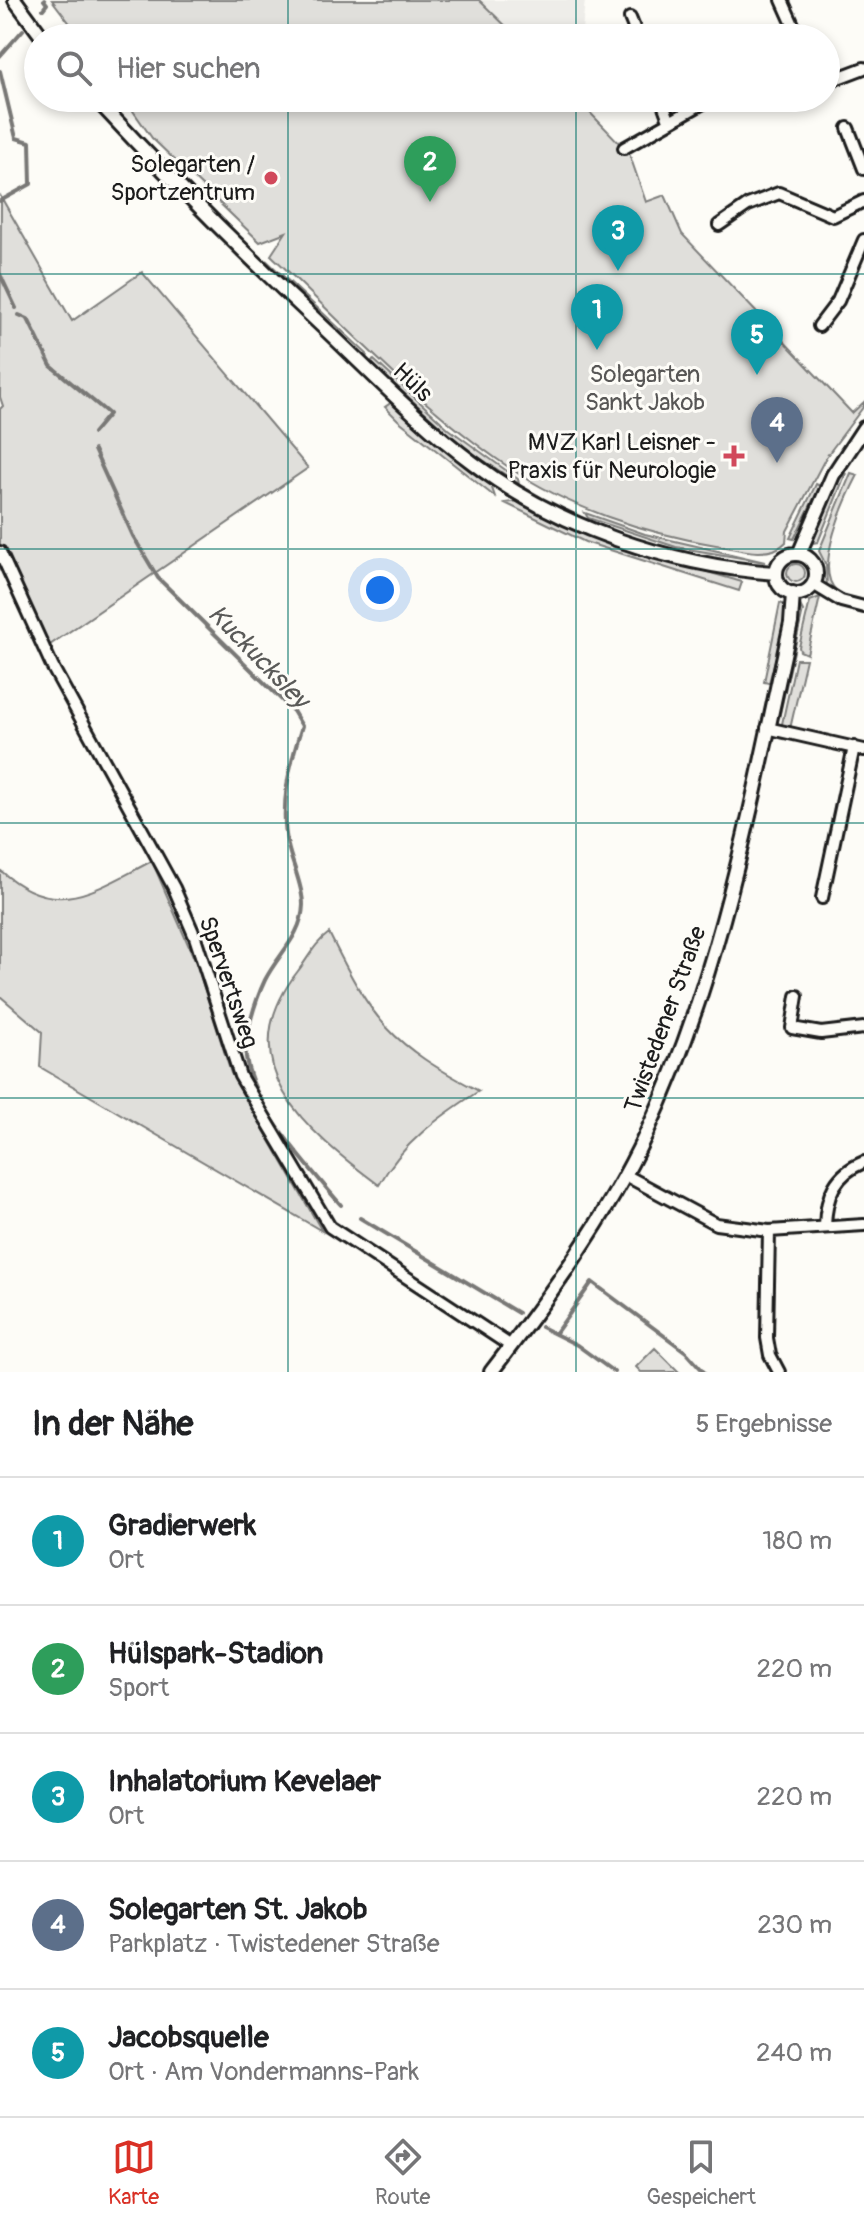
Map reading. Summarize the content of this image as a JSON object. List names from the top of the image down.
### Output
{
  "streets": {
    "street": ["Hüls", "Spervertsweg", "Twistedener Straße"]
  },
  "crossings": [
    ["Hüls", "Twistedener Straße"],
    ["Spervertsweg", "Twistedener Straße"]
  ],
  "water": ["Kuckucksley"],
  "parks": ["Solegarten Sankt Jakob"],
  "places": {
    "other": ["Solegarten / Sportzentrum"],
    "health": ["MVZ Karl Leisner - Praxis für Neurologie"]
  },
  "page": {
    "search": "Hier suchen",
    "pins": [
      "2",
      "3",
      "1",
      "5",
      "4"
    ],
    "heading": ["In der Nähe", "5 Ergebnisse"],
    "list": [
      {
        "mark": "1",
        "name": "Gradierwerk",
        "note": "Ort",
        "value": "180 m"
      },
      {
        "mark": "2",
        "name": "Hülspark-Stadion",
        "note": "Sport",
        "value": "220 m"
      },
      {
        "mark": "3",
        "name": "Inhalatorium Kevelaer",
        "note": "Ort",
        "value": "220 m"
      },
      {
        "mark": "4",
        "name": "Solegarten St. Jakob",
        "note": "Parkplatz · Twistedener Straße",
        "value": "230 m"
      },
      {
        "mark": "5",
        "name": "Jacobsquelle",
        "note": "Ort · Am Vondermanns-Park",
        "value": "240 m"
      }
    ],
    "nav": ["Karte", "Route", "Gespeichert"]
  }
}
